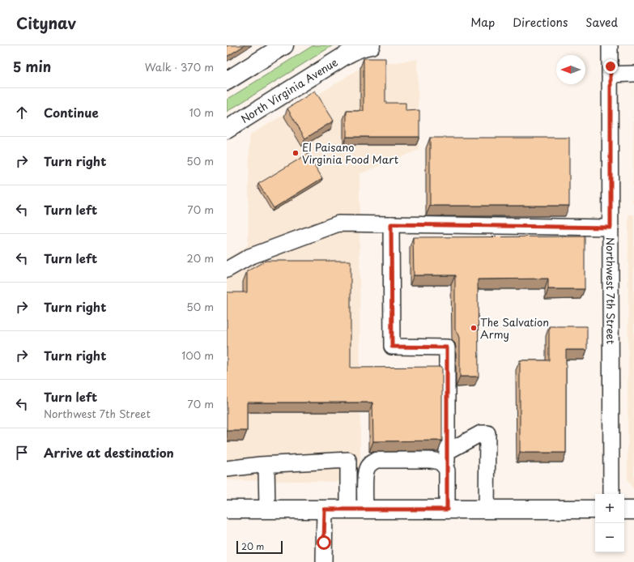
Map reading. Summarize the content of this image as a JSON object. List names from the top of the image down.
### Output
{
  "streets": {
    "main road": ["North Virginia Avenue"],
    "street": ["Northwest 7th Street"]
  },
  "places": ["El Paisano Virginia Food Mart", "The Salvation Army"],
  "scale_bar": "20 m",
  "north": "left",
  "page": {
    "header": "Citynav",
    "nav": ["Map", "Directions", "Saved"],
    "heading": ["5 min", "Walk · 370 m"],
    "list": [
      ["Continue", "10 m"],
      ["Turn right", "50 m"],
      ["Turn left", "70 m"],
      ["Turn left", "20 m"],
      ["Turn right", "50 m"],
      ["Turn right", "100 m"],
      ["Turn left", "Northwest 7th Street", "70 m"],
      "Arrive at destination"
    ],
    "map_buttons": ["+", "−"],
    "scale": "20 m"
  }
}
